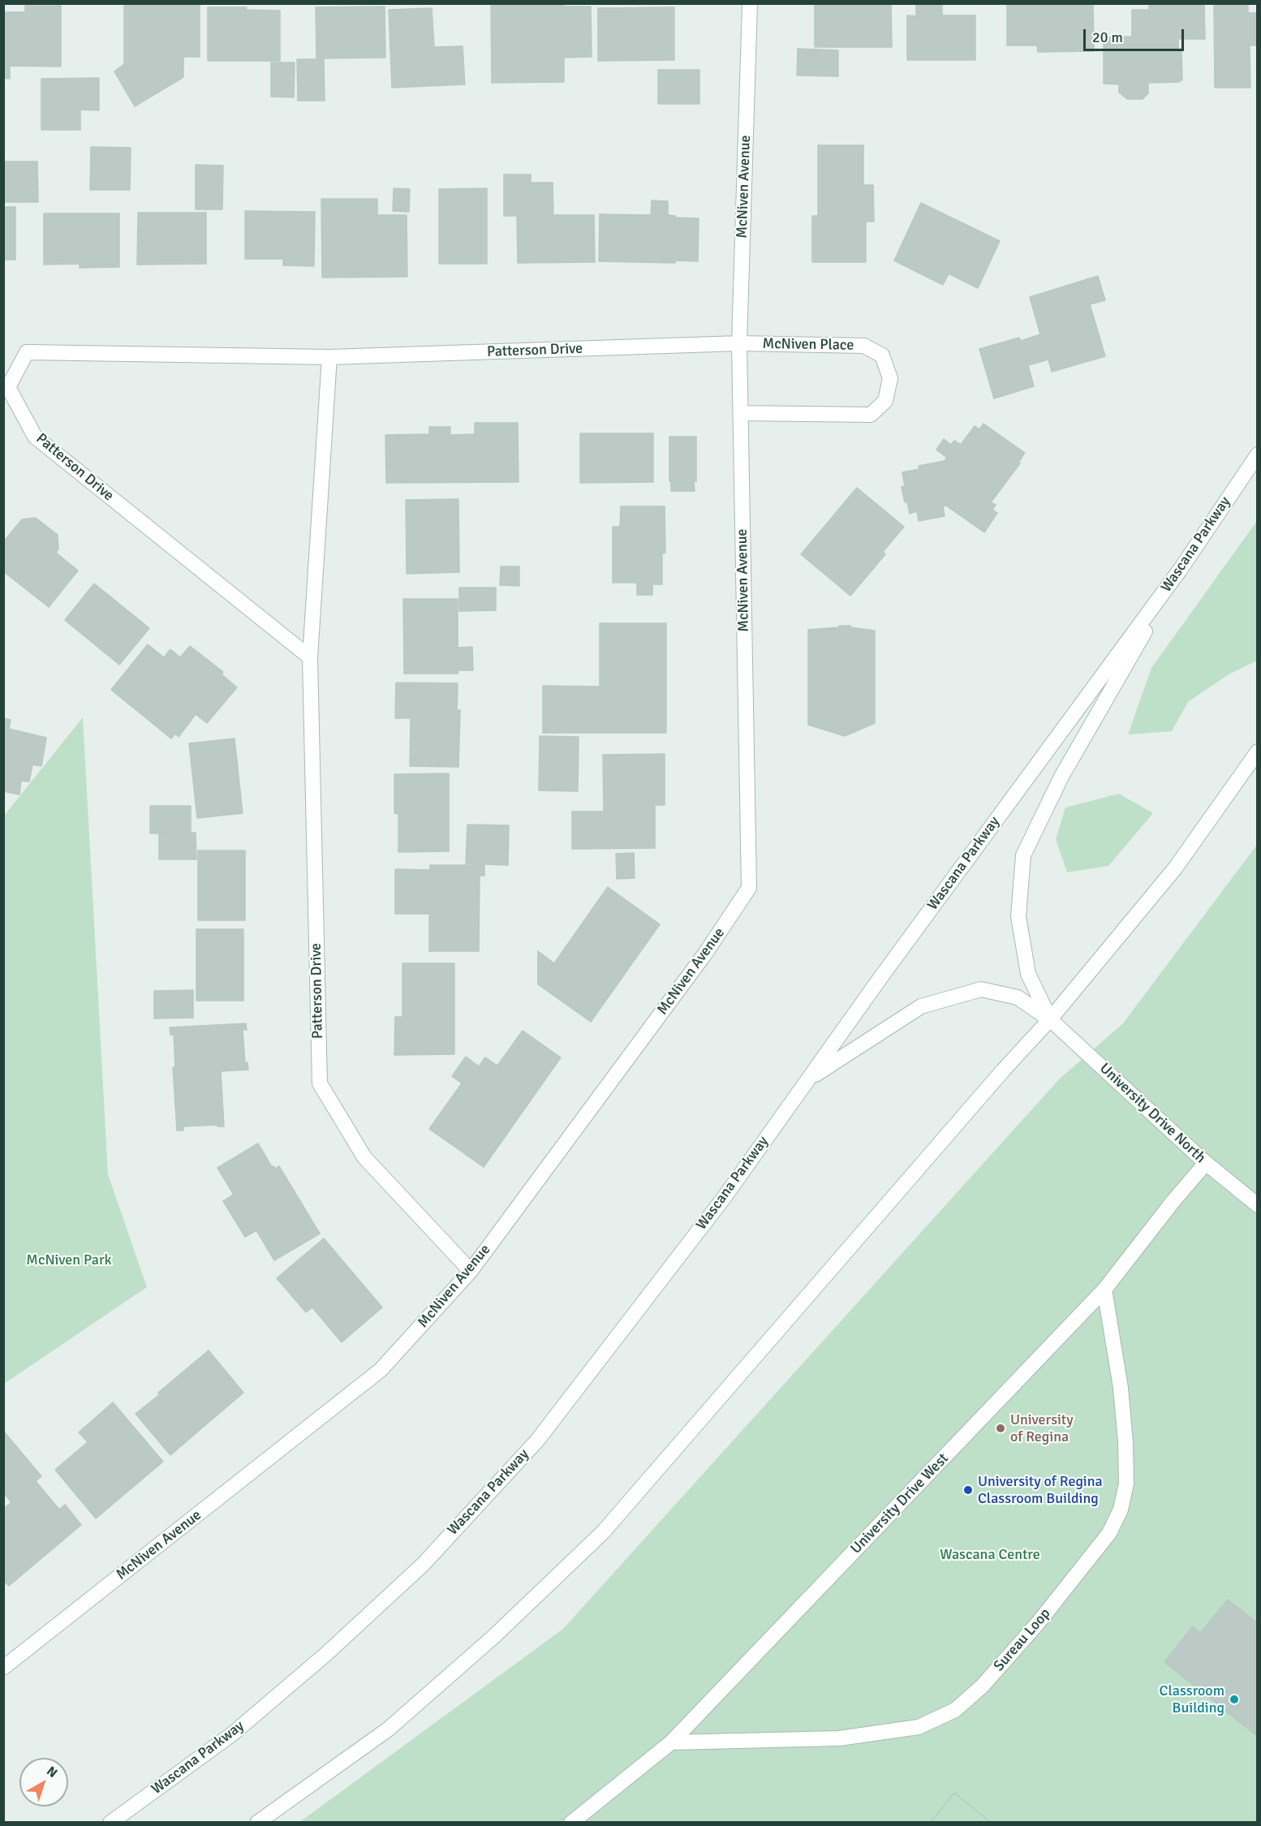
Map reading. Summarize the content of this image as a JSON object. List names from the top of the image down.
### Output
{
  "streets": {
    "street": [
      "McNiven Avenue",
      "McNiven Place",
      "Patterson Drive",
      "Wascana Parkway",
      "University Drive North",
      "University Drive West",
      "Sureau Loop"
    ]
  },
  "crossings": [
    ["McNiven Avenue", "McNiven Place"],
    ["McNiven Avenue", "Patterson Drive"],
    ["McNiven Place", "Patterson Drive"],
    ["University Drive North", "University Drive West"],
    ["University Drive West", "Sureau Loop"]
  ],
  "parks": ["McNiven Park", "Wascana Centre"],
  "places": ["University of Regina", "University of Regina Classroom Building", "Classroom Building"],
  "scale_bar": "20 m",
  "north": "top right"
}
